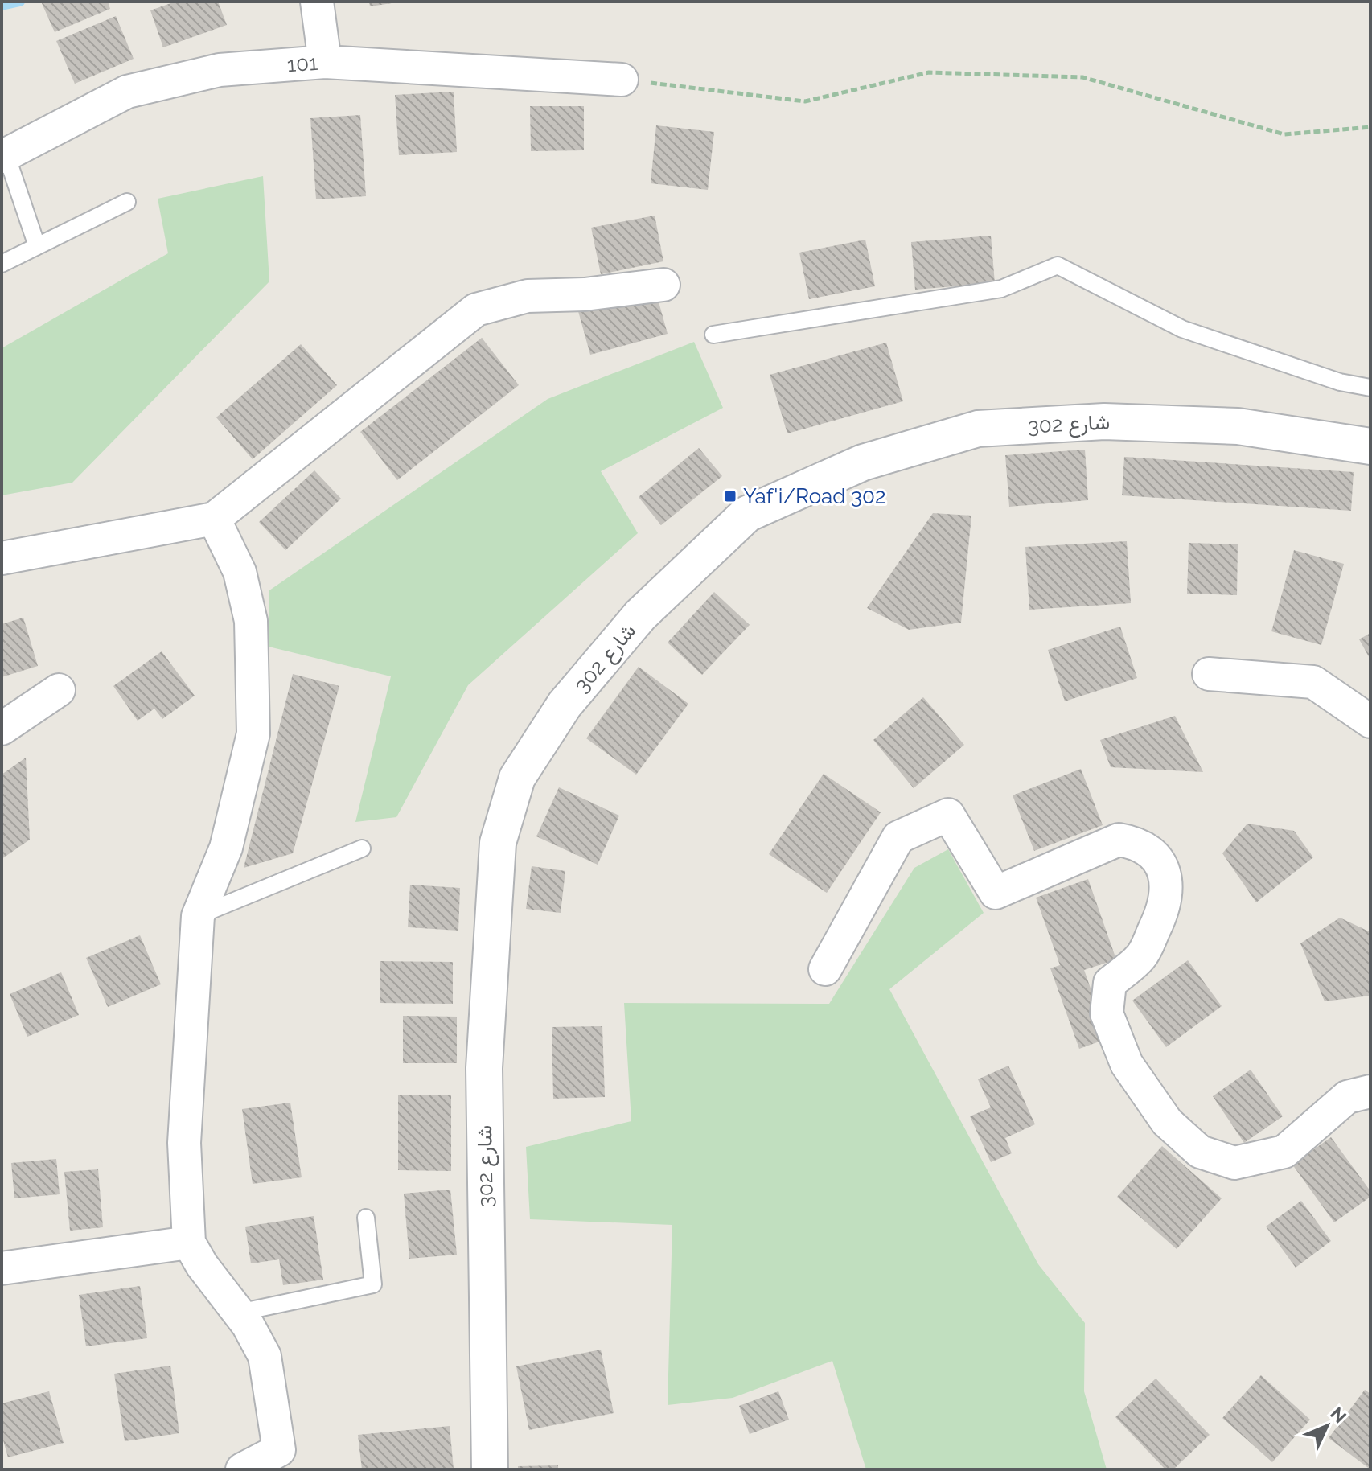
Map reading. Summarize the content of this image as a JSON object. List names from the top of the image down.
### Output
{
  "streets": {
    "street": ["101", "شارع 302"]
  },
  "places": {
    "transit": ["Yaf'i/Road 302"]
  },
  "north": "top right"
}
